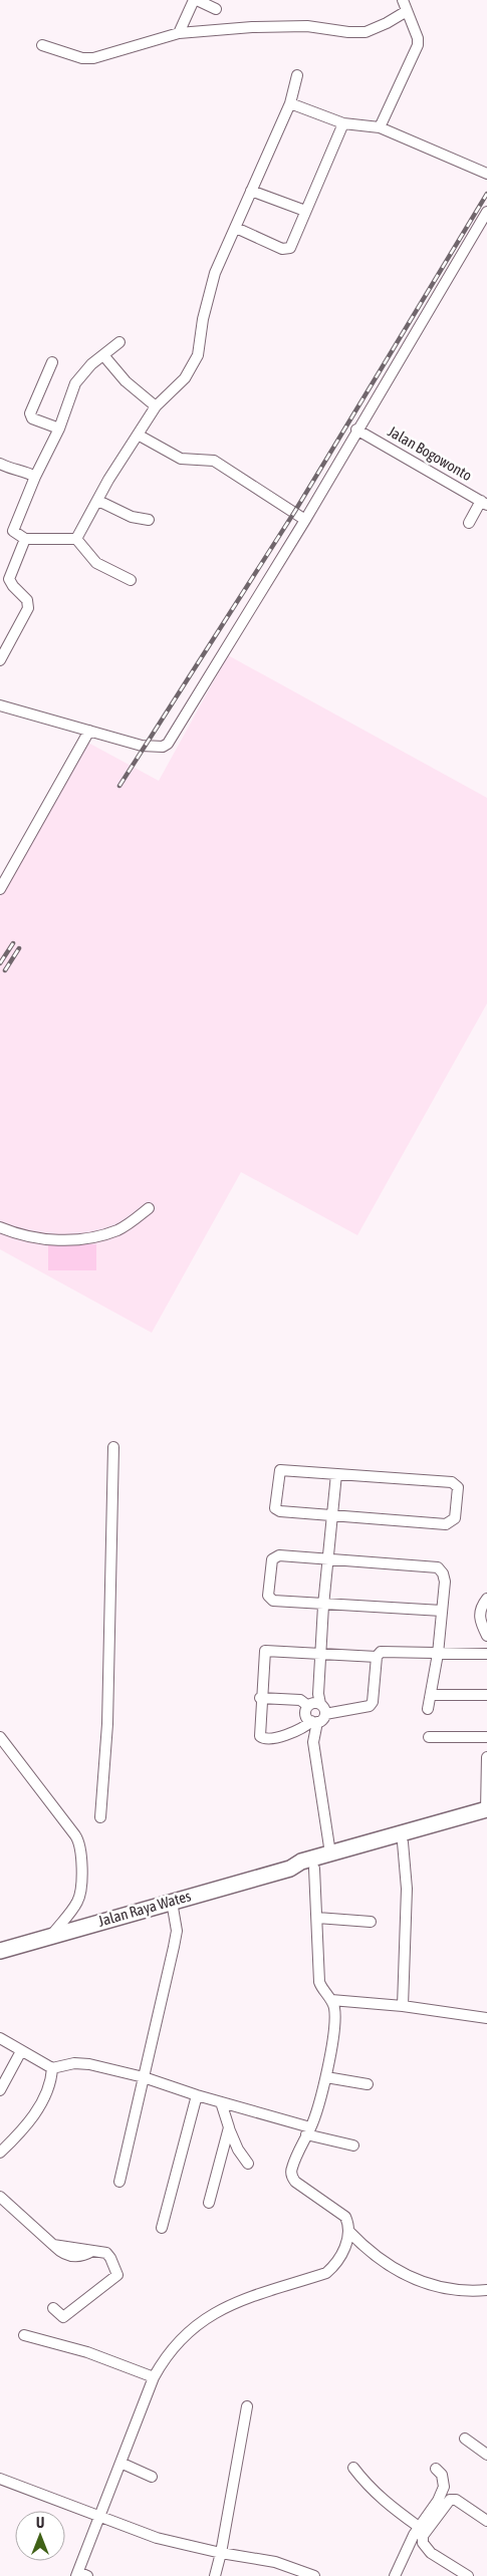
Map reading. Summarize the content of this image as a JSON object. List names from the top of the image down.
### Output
{
  "streets": {
    "highway": ["Jalan Raya Wates"],
    "street": ["Jalan Bogowonto"]
  },
  "north": "top"
}
